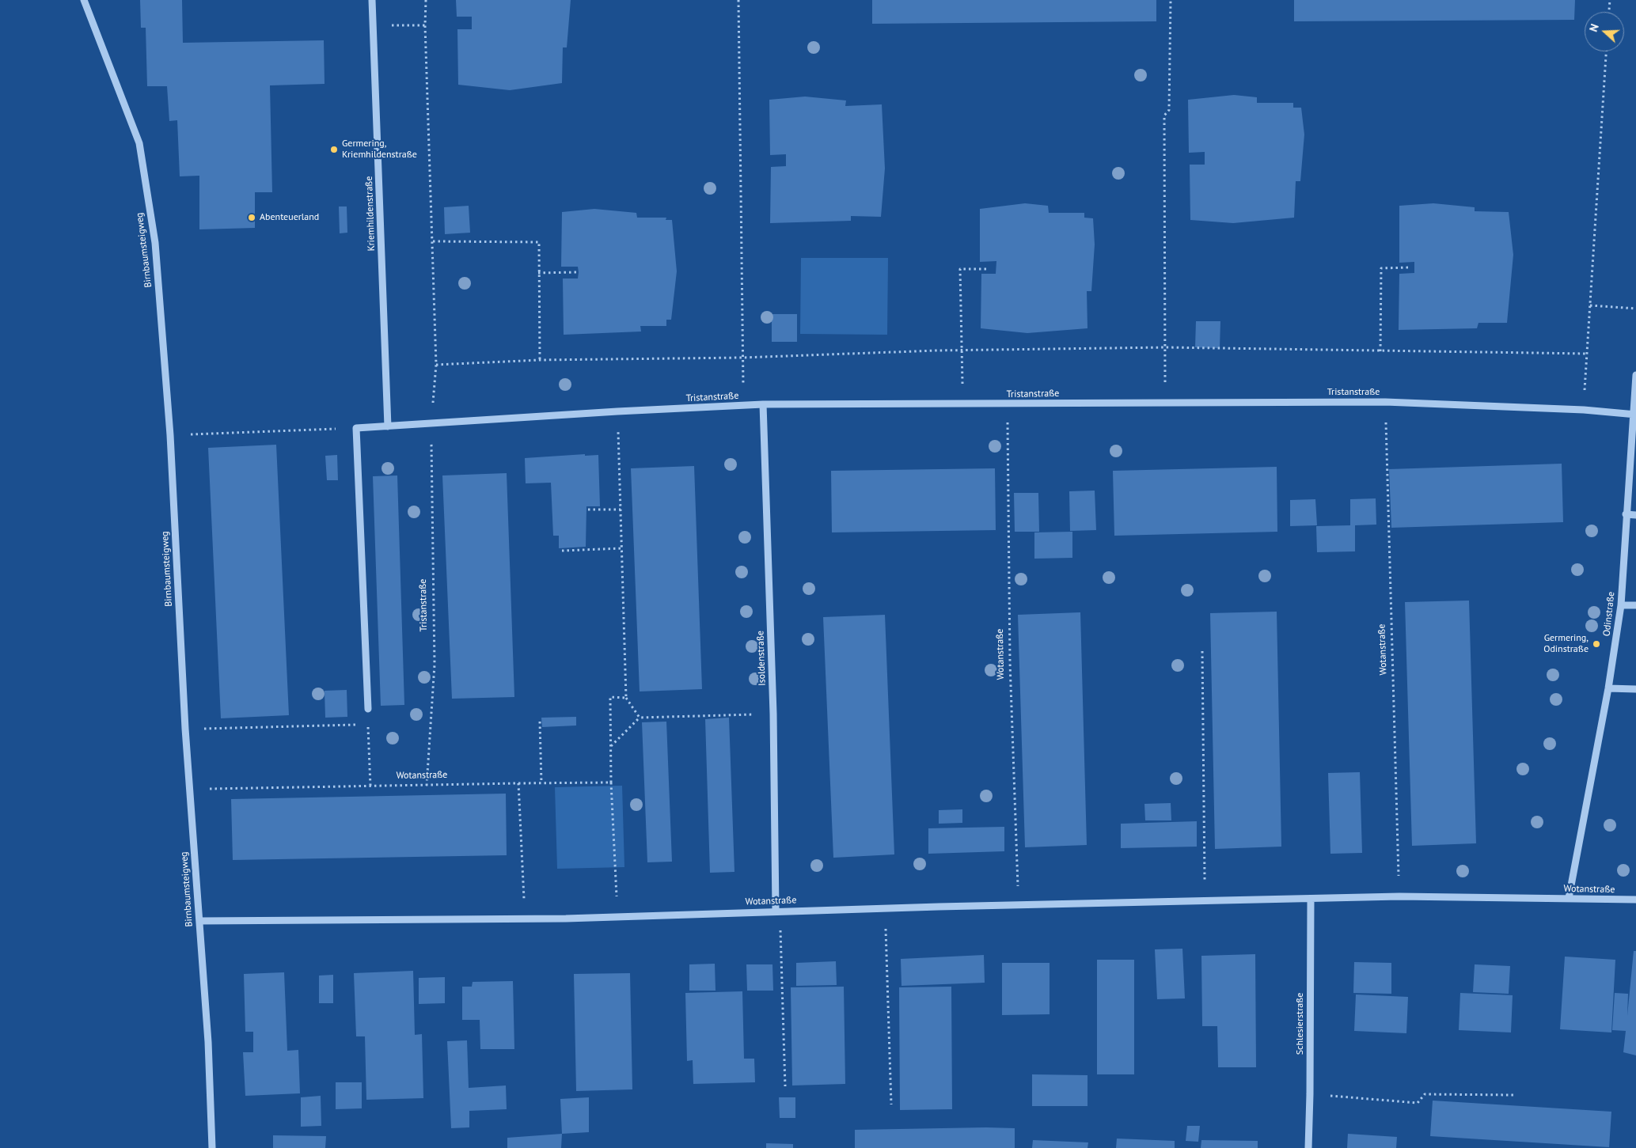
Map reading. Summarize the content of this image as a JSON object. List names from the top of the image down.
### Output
{
  "streets": {
    "street": [
      "Kriemhildenstraße",
      "Birnbaumsteigweg",
      "Tristanstraße",
      "Odinstraße",
      "Wotanstraße",
      "Isoldenstraße",
      "Schlesierstraße"
    ]
  },
  "crossings": [
    ["Kriemhildenstraße", "Tristanstraße"],
    ["Birnbaumsteigweg", "Wotanstraße"],
    ["Tristanstraße", "Odinstraße"],
    ["Tristanstraße", "Wotanstraße"],
    ["Tristanstraße", "Isoldenstraße"],
    ["Odinstraße", "Wotanstraße"],
    ["Wotanstraße", "Isoldenstraße"],
    ["Wotanstraße", "Schlesierstraße"]
  ],
  "places": ["Germering, Kriemhildenstraße", "Abenteuerland", "Germering, Odinstraße"],
  "north": "left"
}
